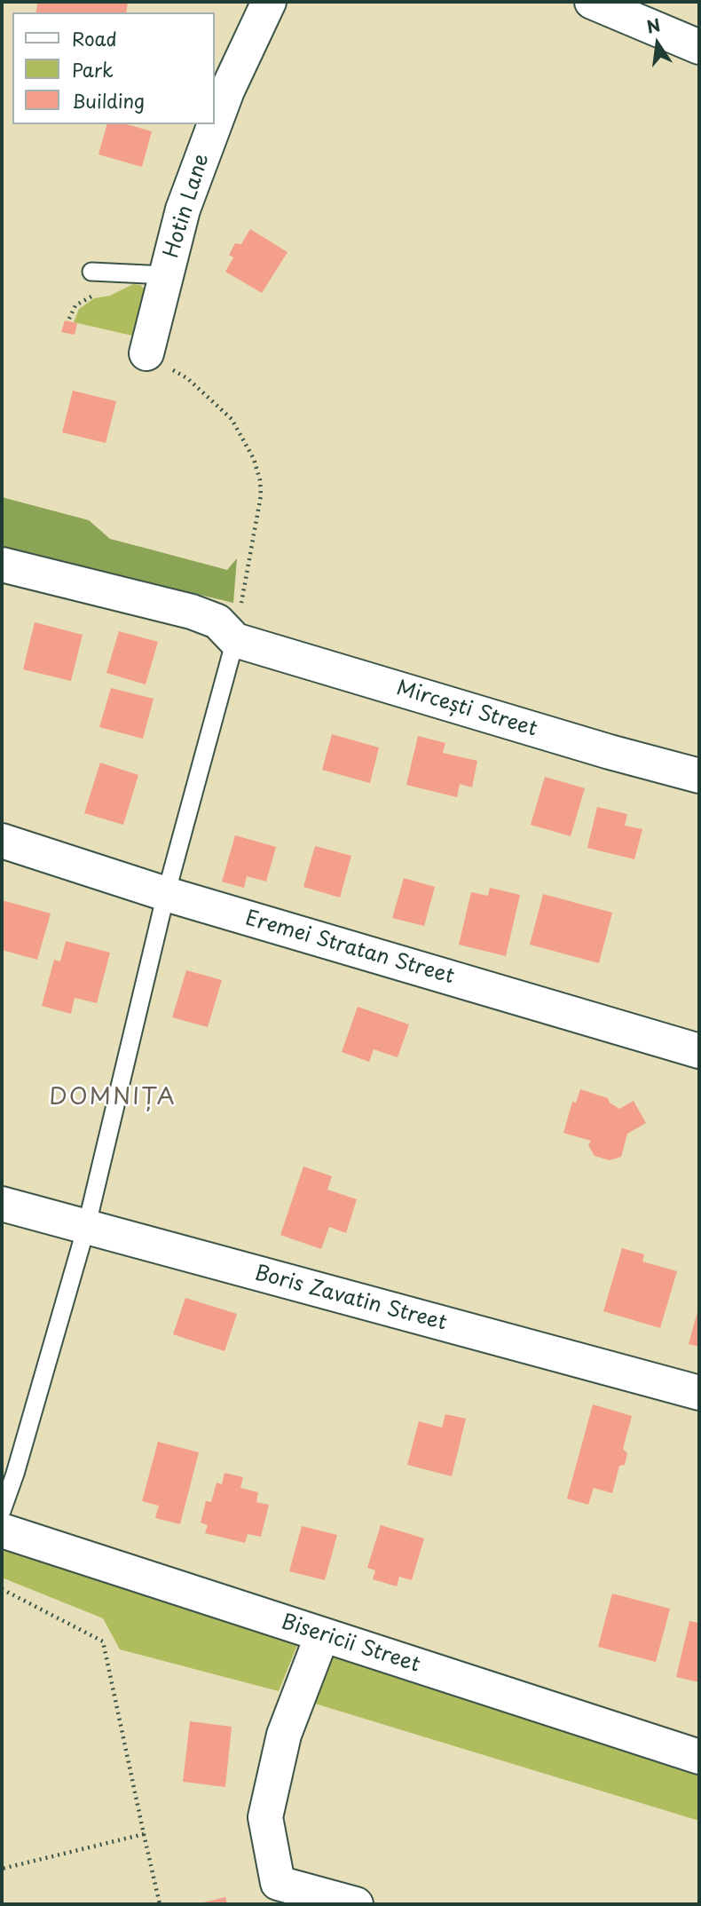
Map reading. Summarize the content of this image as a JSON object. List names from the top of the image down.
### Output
{
  "streets": {
    "street": [
      "Hotin Lane",
      "Mircești Street",
      "Eremei Stratan Street",
      "Boris Zavatin Street",
      "Bisericii Street"
    ]
  },
  "districts": ["DOMNIȚA"],
  "legend": ["Road", "Park", "Building"],
  "north": "top"
}
